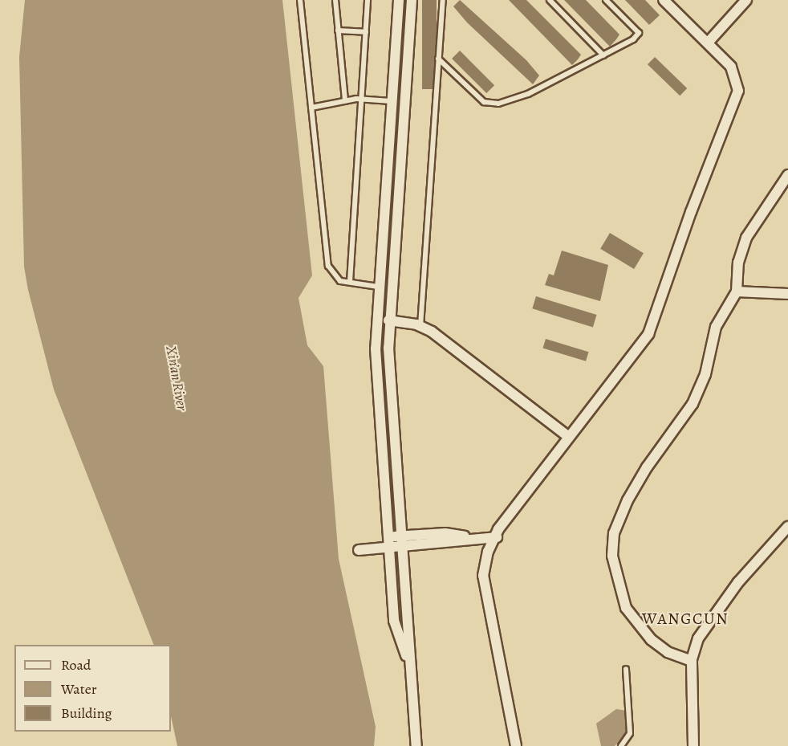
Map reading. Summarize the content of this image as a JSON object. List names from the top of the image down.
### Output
{
  "districts": ["WANGCUN"],
  "water": ["Xin’an River"],
  "legend": ["Road", "Water", "Building"]
}
